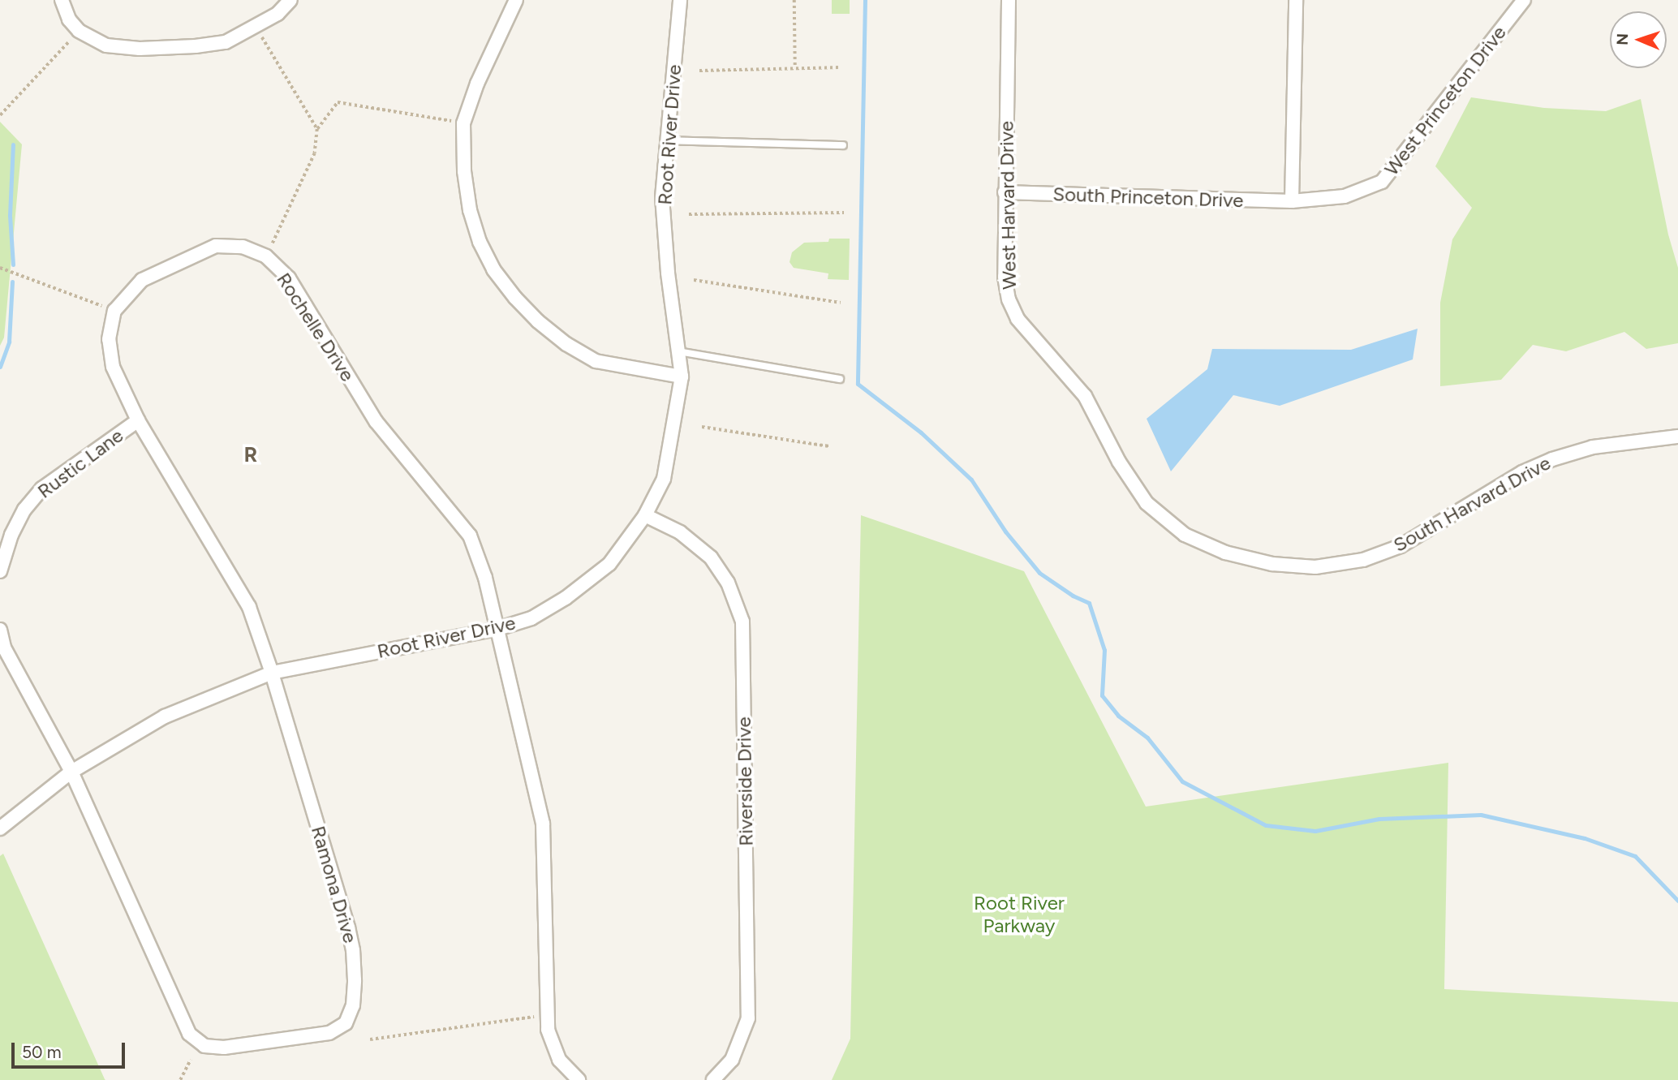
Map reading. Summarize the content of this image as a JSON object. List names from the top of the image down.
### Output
{
  "streets": {
    "street": [
      "West Princeton Drive",
      "Root River Drive",
      "South Princeton Drive",
      "West Harvard Drive",
      "Rochelle Drive",
      "Rustic Lane",
      "South Harvard Drive",
      "Riverside Drive",
      "Ramona Drive"
    ]
  },
  "crossings": [
    ["West Princeton Drive", "South Princeton Drive"],
    ["Root River Drive", "Rochelle Drive"],
    ["Root River Drive", "Riverside Drive"],
    ["Root River Drive", "Ramona Drive"],
    ["South Princeton Drive", "West Harvard Drive"],
    ["West Harvard Drive", "South Harvard Drive"],
    ["Rochelle Drive", "Rustic Lane"],
    ["Rochelle Drive", "Ramona Drive"]
  ],
  "districts": ["R"],
  "parks": ["Root River Parkway"],
  "scale_bar": "50 m",
  "north": "left"
}
